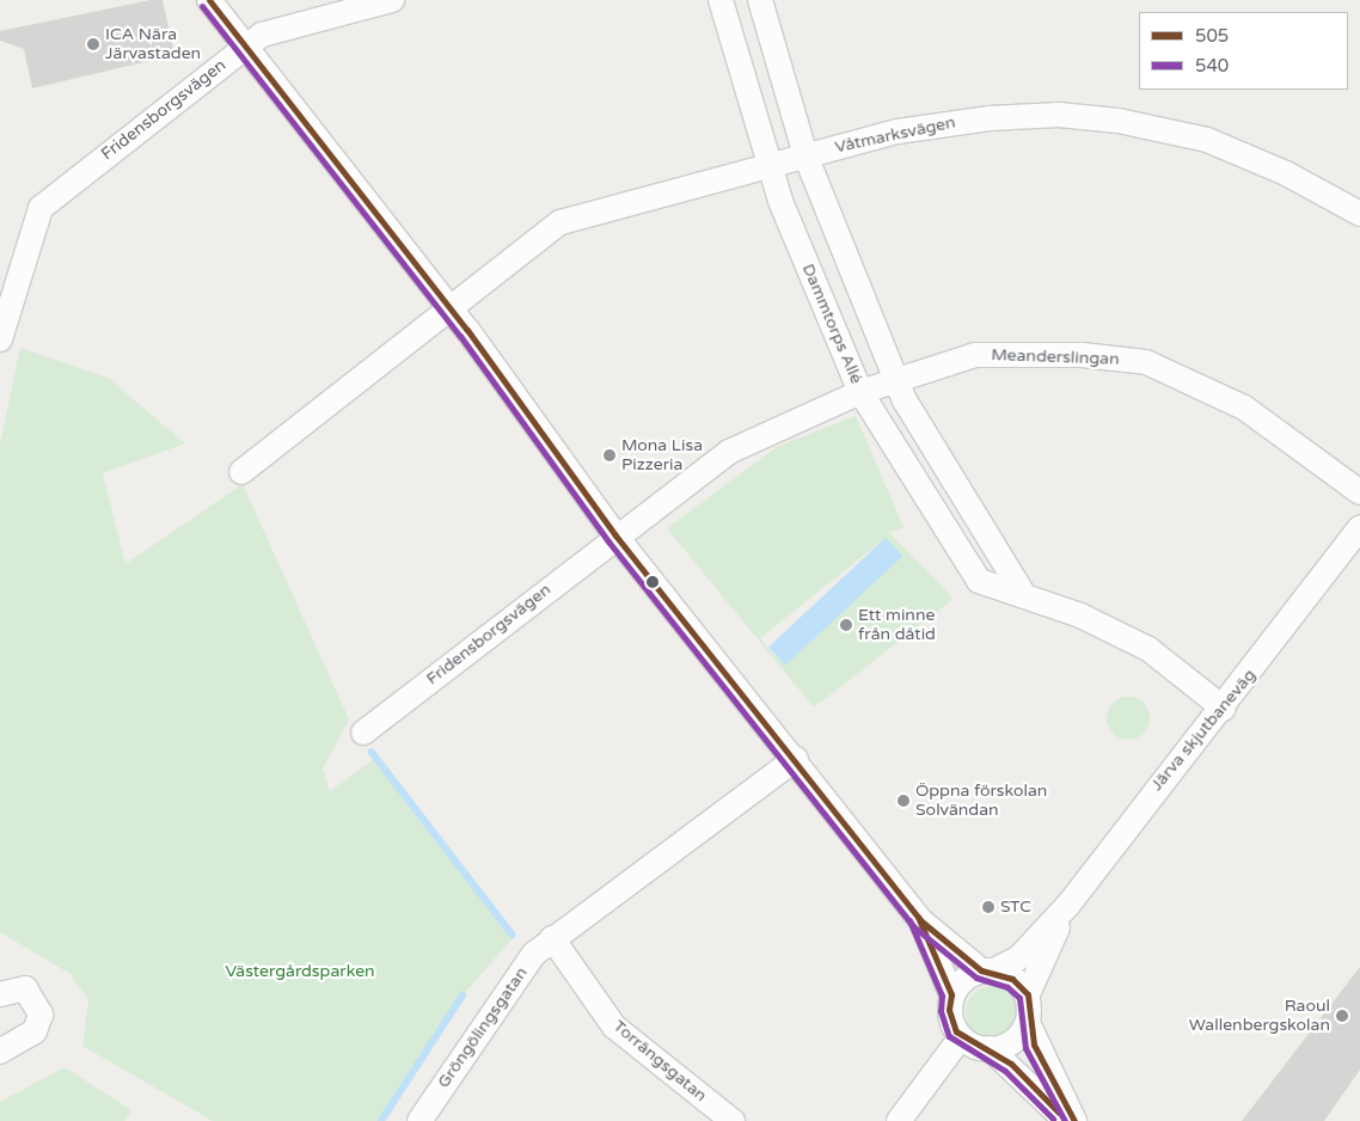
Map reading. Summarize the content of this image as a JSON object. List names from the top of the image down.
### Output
{
  "streets": {
    "street": [
      "Fridensborgsvägen",
      "Våtmarksvägen",
      "Dammtorps Allé",
      "Meanderslingan",
      "Järva skjutbaneväg",
      "Gröngölingsgatan",
      "Torrängsgatan"
    ]
  },
  "crossings": [
    ["Fridensborgsvägen", "Meanderslingan"],
    ["Våtmarksvägen", "Dammtorps Allé"],
    ["Dammtorps Allé", "Meanderslingan"],
    ["Dammtorps Allé", "Järva skjutbaneväg"],
    ["Gröngölingsgatan", "Torrängsgatan"]
  ],
  "parks": ["Västergårdsparken"],
  "places": [
    "ICA Nära Järvastaden",
    "Mona Lisa Pizzeria",
    "Ett minne från dåtid",
    "Öppna förskolan Solvändan",
    "STC",
    "Raoul Wallenbergskolan"
  ],
  "lines": ["transit line 505", "transit line 540"],
  "legend": ["505", "540"]
}
